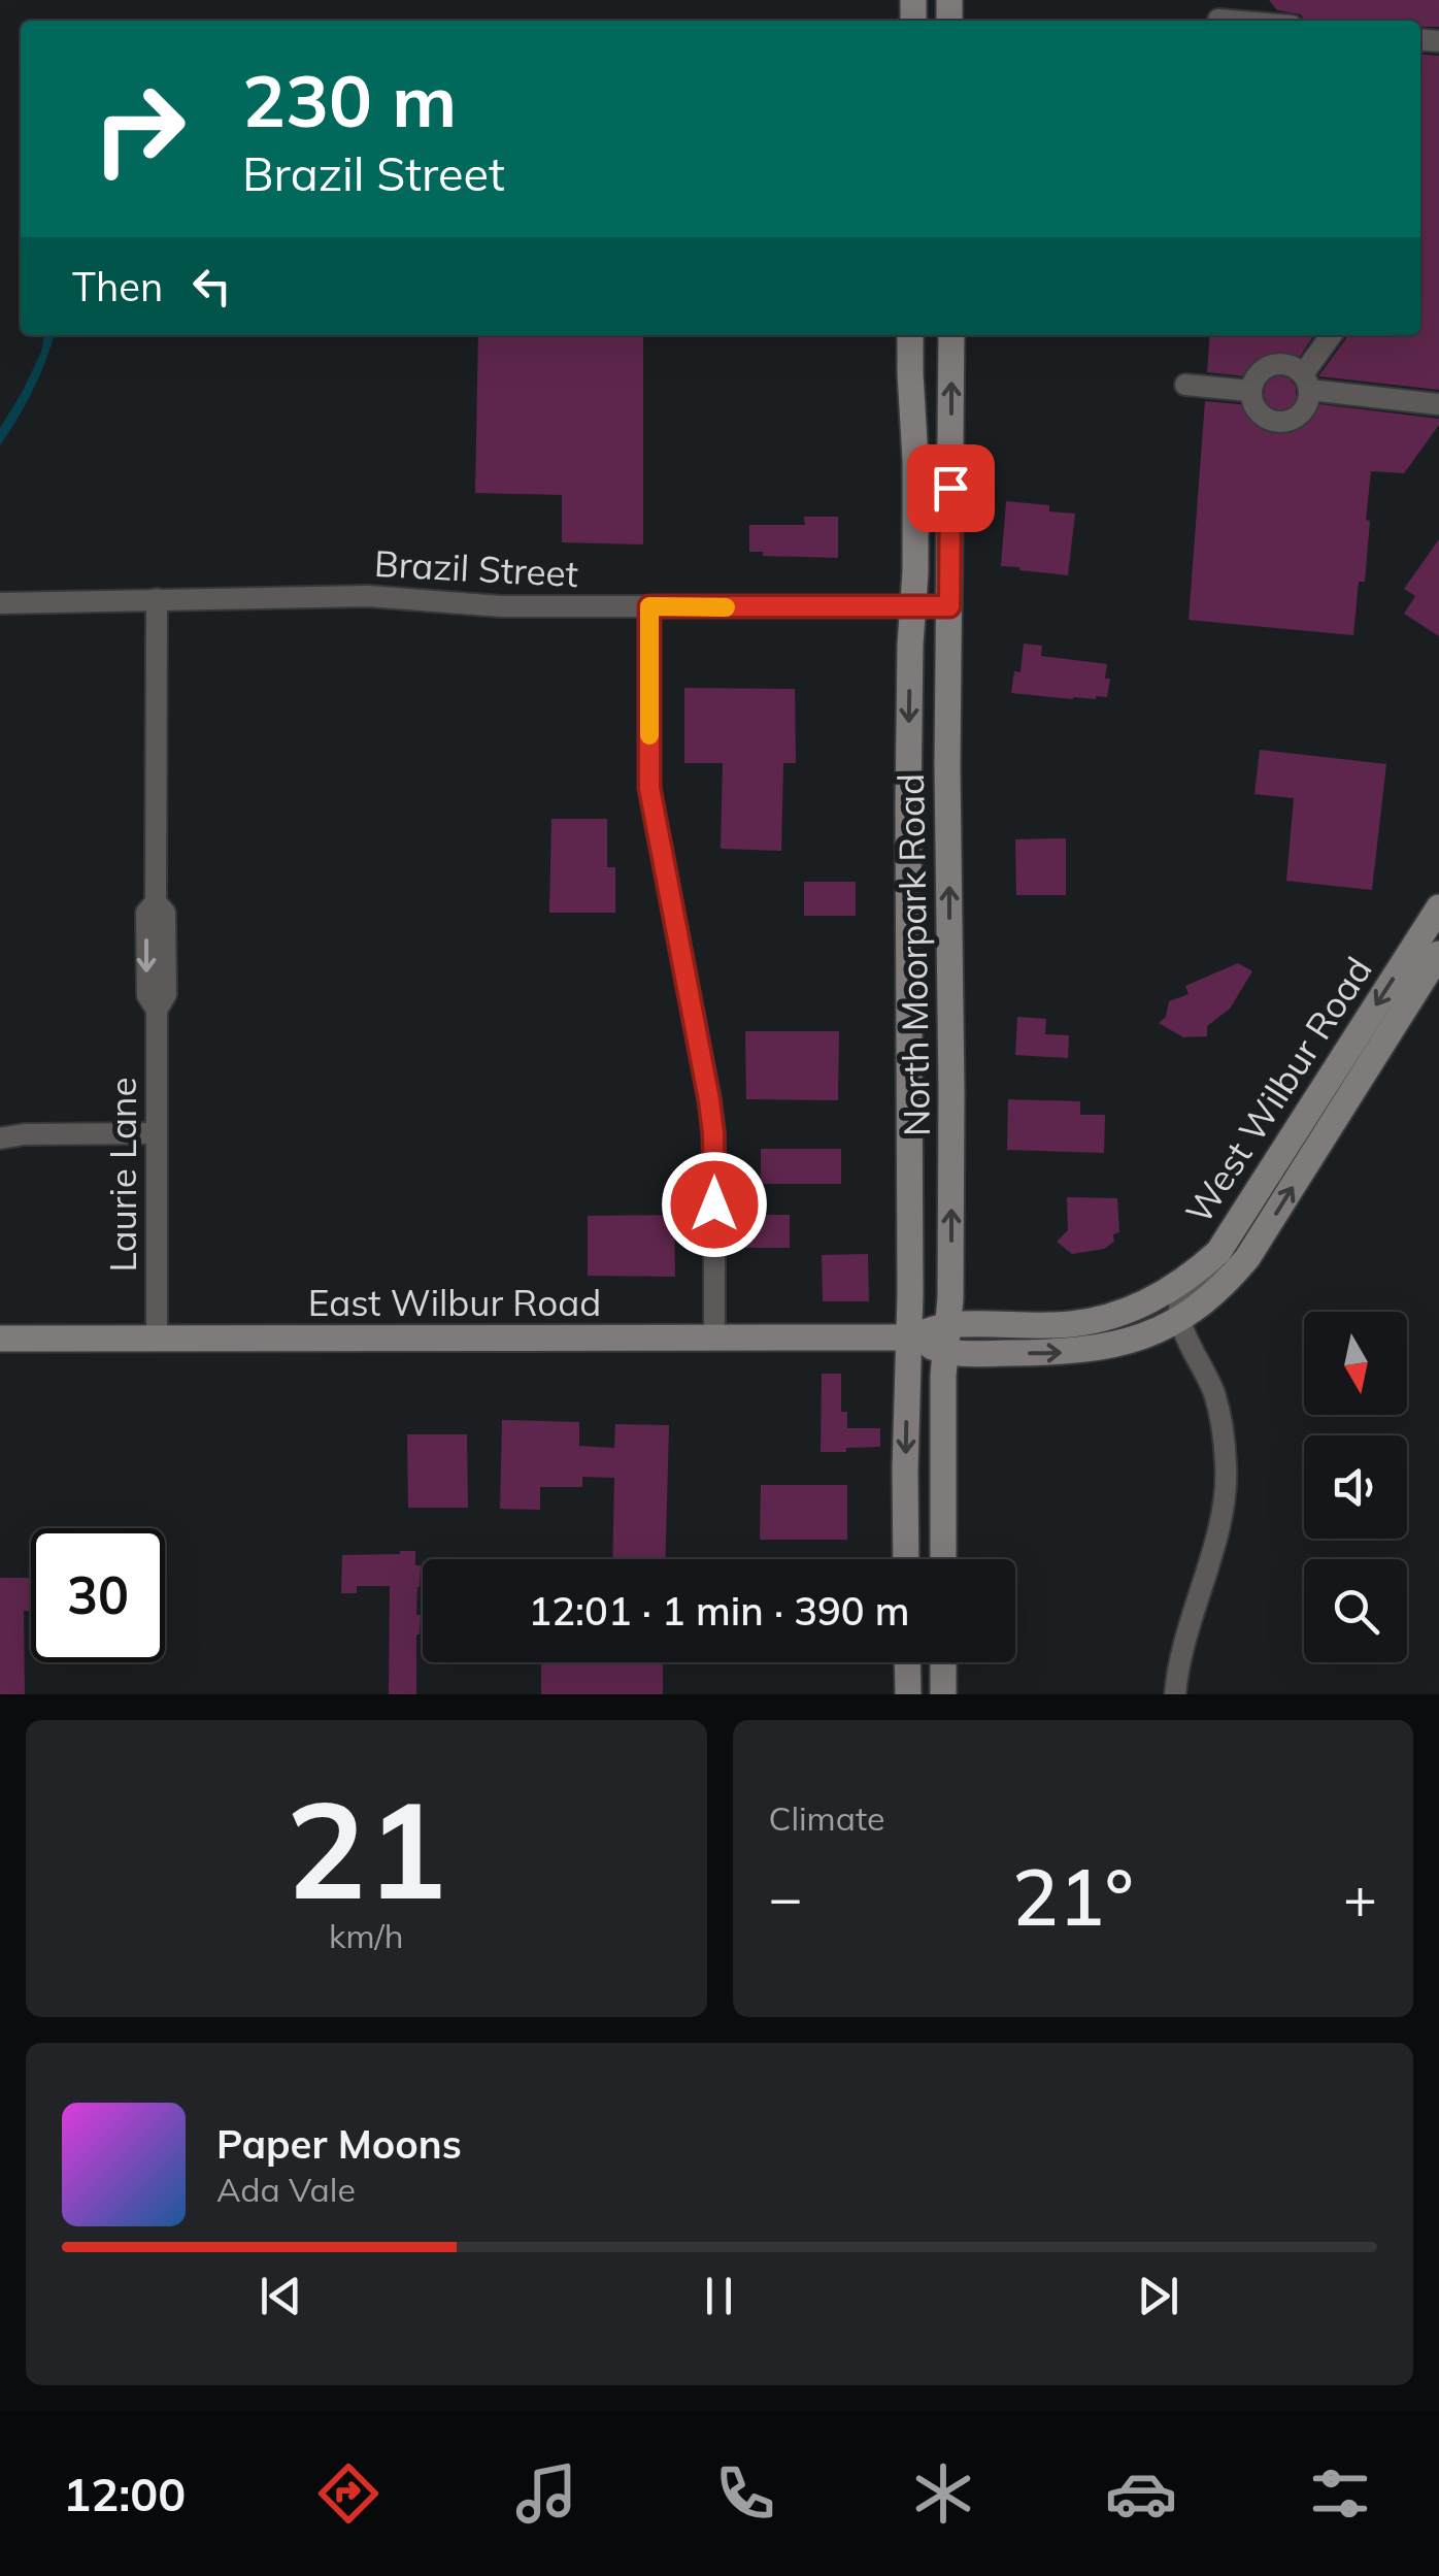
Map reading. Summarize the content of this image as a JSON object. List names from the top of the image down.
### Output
{
  "streets": {
    "main road": ["North Moorpark Road", "West Wilbur Road", "East Wilbur Road"],
    "street": ["Brazil Street", "Laurie Lane"]
  },
  "crossings": [
    ["Brazil Street", "North Moorpark Road"],
    ["Brazil Street", "Laurie Lane"],
    ["North Moorpark Road", "West Wilbur Road"],
    ["North Moorpark Road", "East Wilbur Road"],
    ["West Wilbur Road", "East Wilbur Road"],
    ["Laurie Lane", "East Wilbur Road"]
  ],
  "north": "bottom",
  "page": {
    "turn": ["230 m", "Brazil Street"],
    "then": "Then",
    "limit": "30",
    "trip": "12:01 · 1 min · 390 m",
    "tile": [
      ["21", "km/h"],
      "Climate"
    ],
    "heat": ["−", "21°", "+"],
    "song": ["Paper Moons", "Ada Vale"],
    "tabs": "12:00"
  }
}
